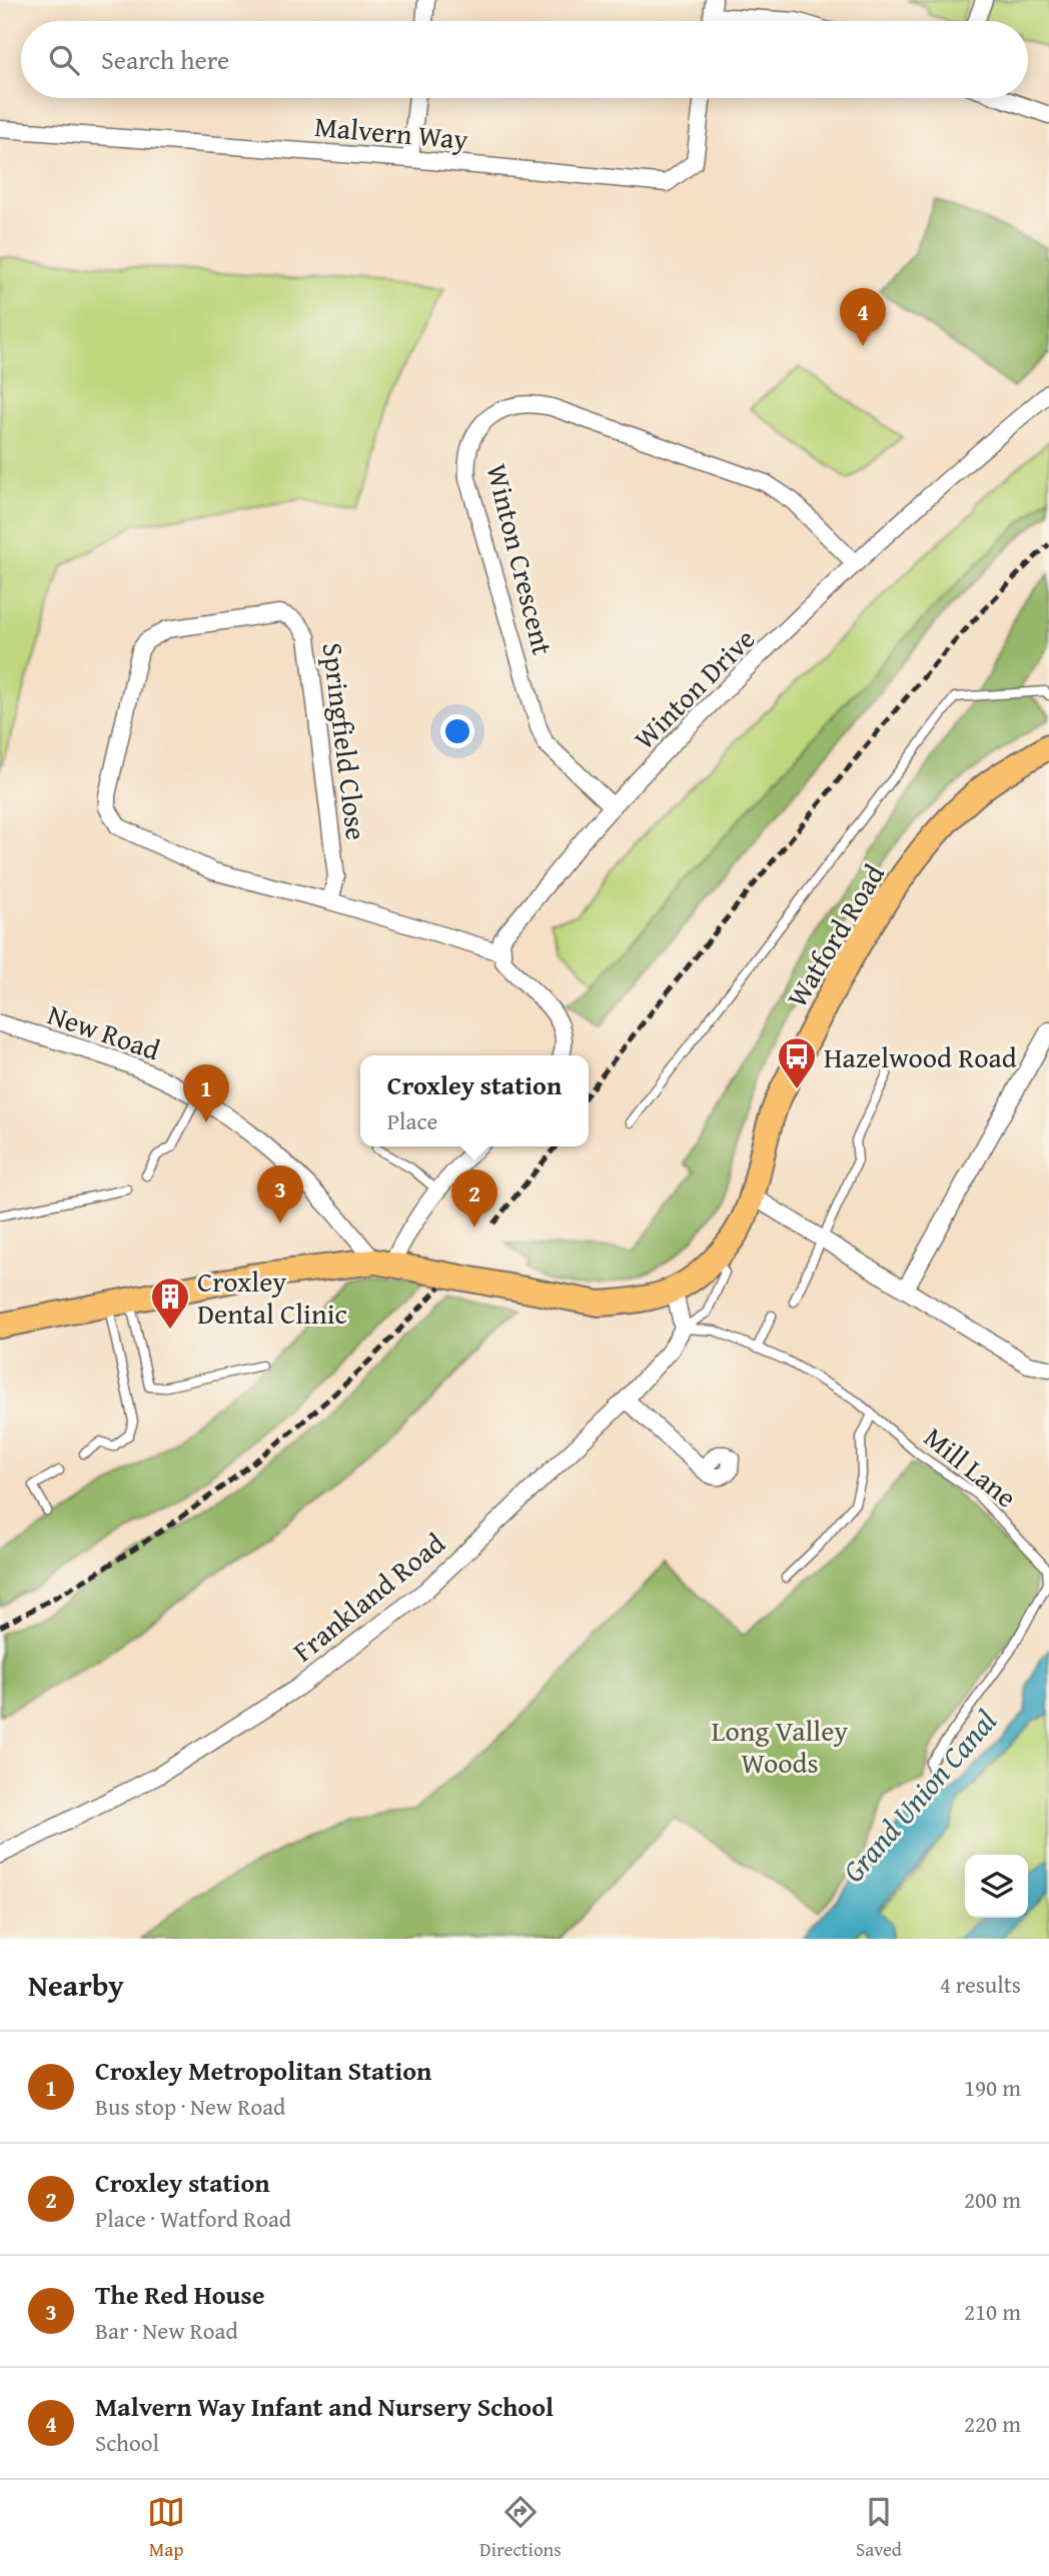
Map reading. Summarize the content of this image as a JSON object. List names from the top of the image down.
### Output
{
  "streets": {
    "main road": ["Watford Road"],
    "street": [
      "Malvern Way",
      "Winton Crescent",
      "Winton Drive",
      "Springfield Close",
      "New Road",
      "Frankland Road"
    ],
    "lane": ["Mill Lane"]
  },
  "crossings": [
    ["Winton Crescent", "Winton Drive"],
    ["Winton Drive", "Springfield Close"],
    ["Mill Lane", "Frankland Road"]
  ],
  "water": ["Grand Union Canal"],
  "parks": ["Long Valley Woods"],
  "places": {
    "bus stop": ["Hazelwood Road"],
    "building": ["Croxley Dental Clinic"]
  },
  "page": {
    "search": "Search here",
    "pins": [
      "4",
      "1",
      "3",
      "2"
    ],
    "popup": ["Croxley station", "Place"],
    "heading": ["Nearby", "4 results"],
    "list": [
      {
        "mark": "1",
        "name": "Croxley Metropolitan Station",
        "note": "Bus stop · New Road",
        "value": "190 m"
      },
      {
        "mark": "2",
        "name": "Croxley station",
        "note": "Place · Watford Road",
        "value": "200 m"
      },
      {
        "mark": "3",
        "name": "The Red House",
        "note": "Bar · New Road",
        "value": "210 m"
      },
      {
        "mark": "4",
        "name": "Malvern Way Infant and Nursery School",
        "note": "School",
        "value": "220 m"
      }
    ],
    "nav": ["Map", "Directions", "Saved"]
  }
}
